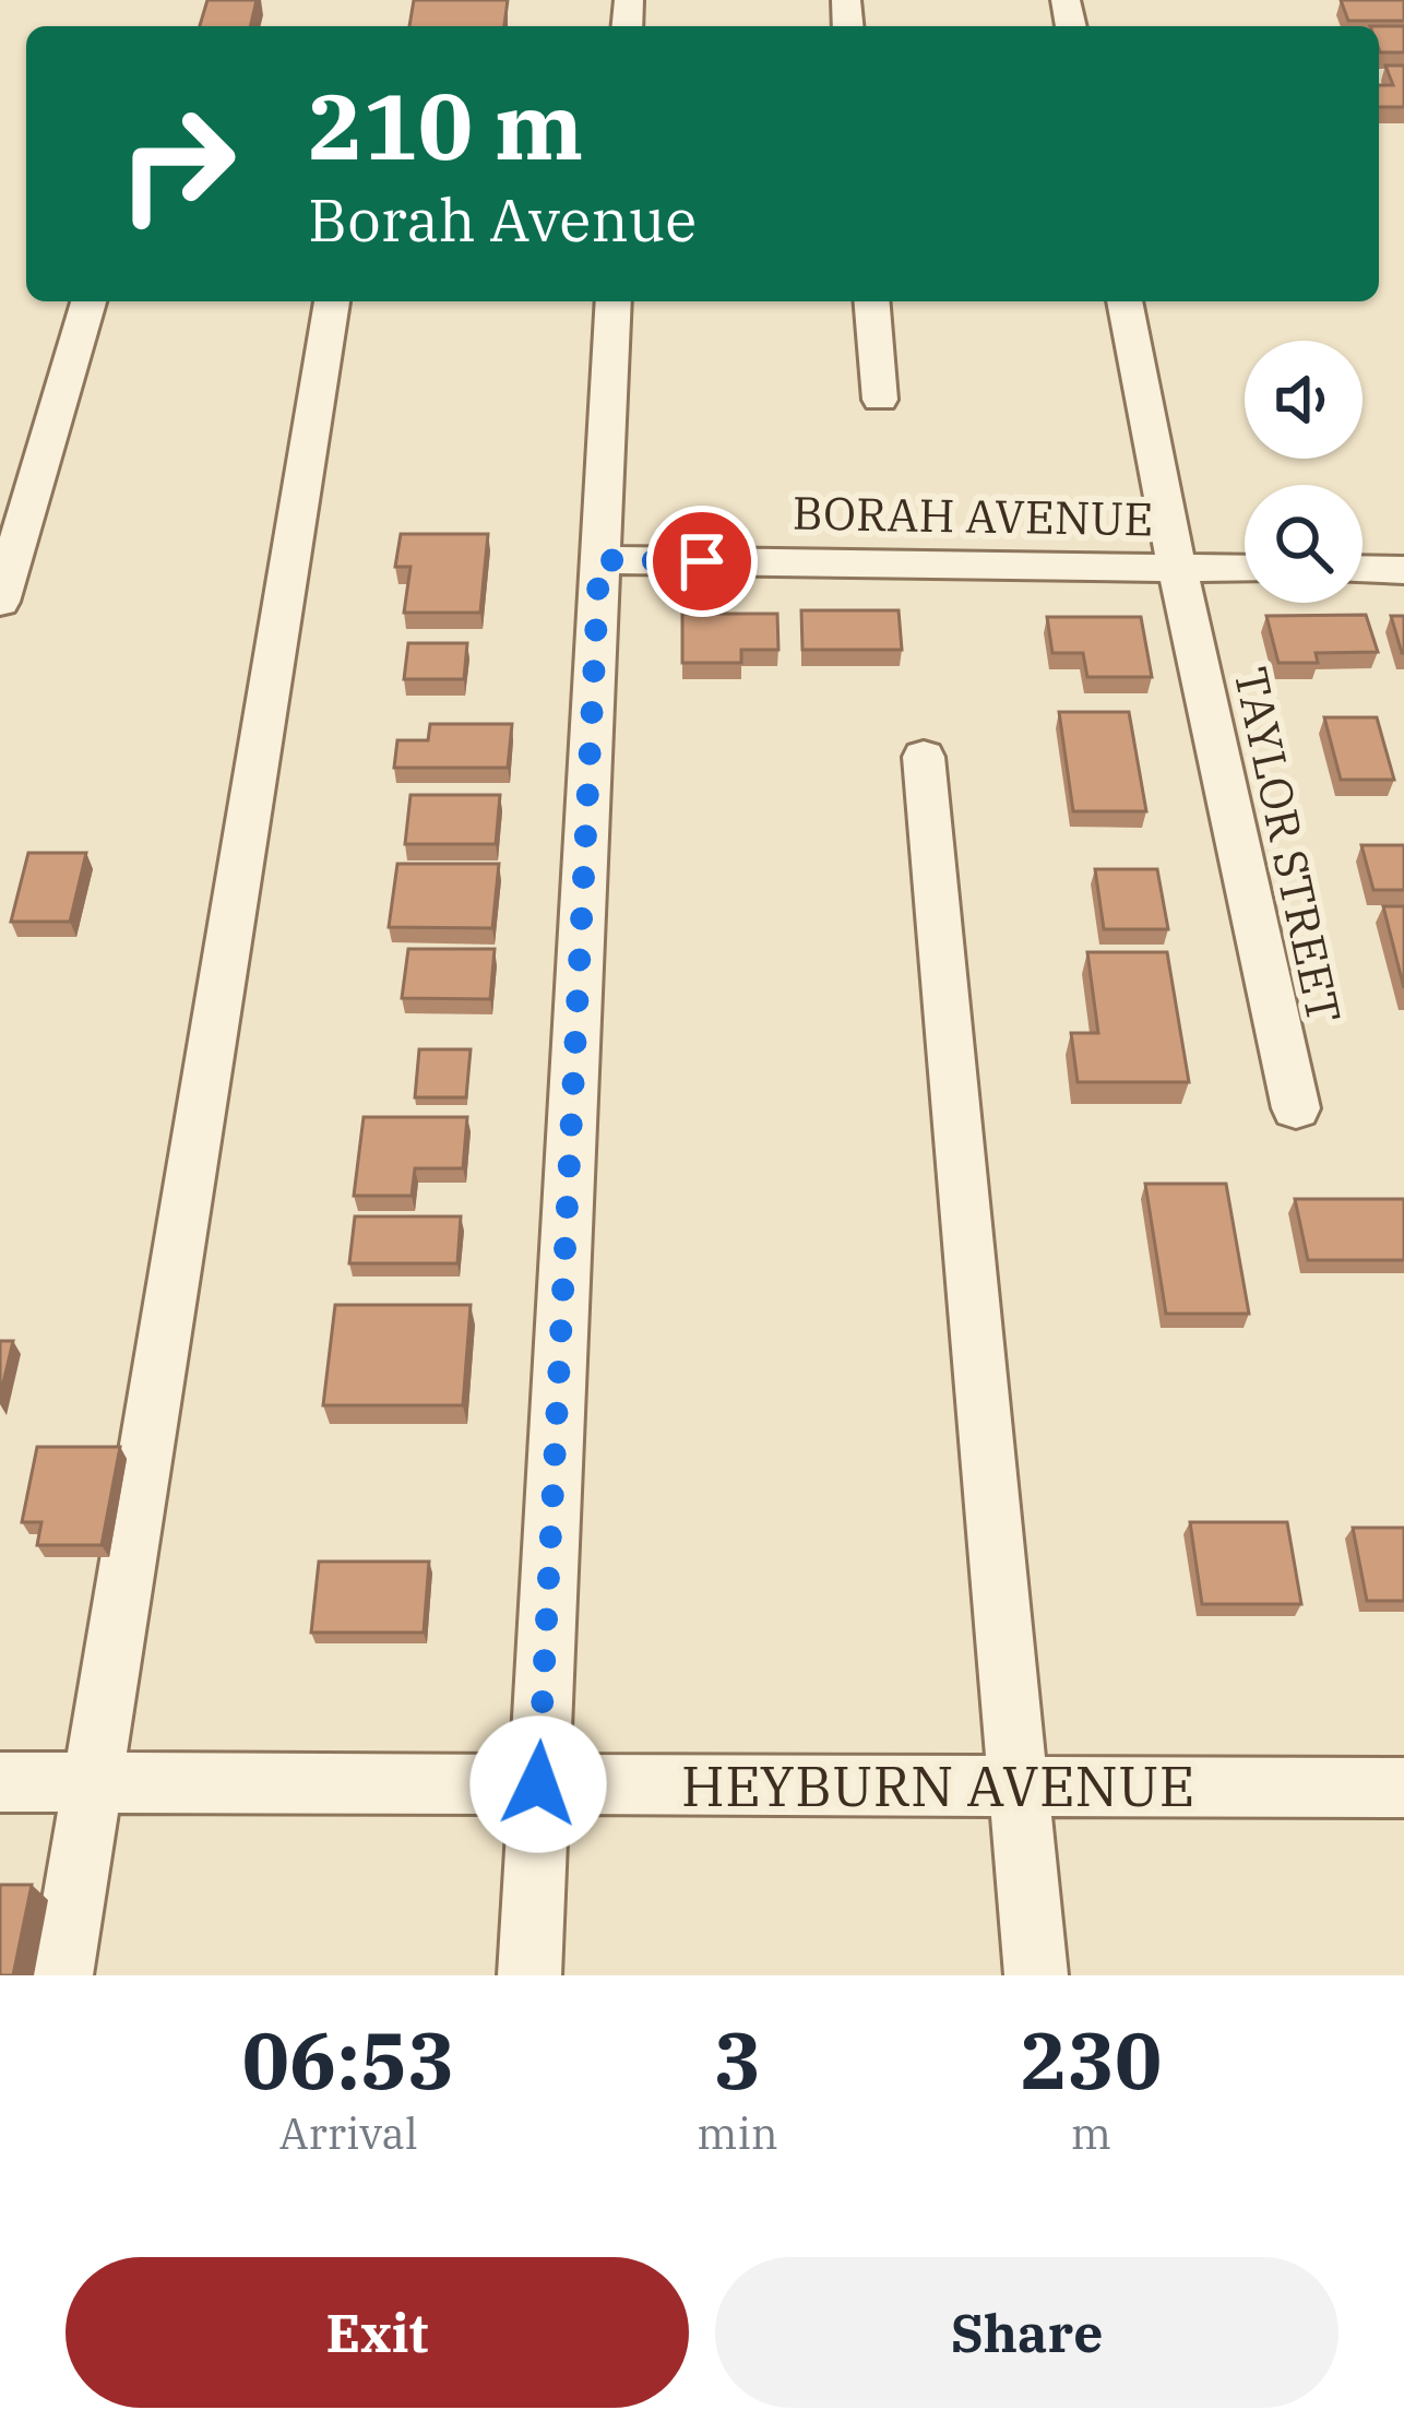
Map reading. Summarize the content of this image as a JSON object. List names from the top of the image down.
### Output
{
  "streets": {
    "street": ["BORAH AVENUE", "TAYLOR STREET", "HEYBURN AVENUE"]
  },
  "crossings": [
    ["BORAH AVENUE", "TAYLOR STREET"]
  ],
  "page": {
    "turn": ["210 m", "Borah Avenue"],
    "eta": [
      "06:53",
      "Arrival",
      "3",
      "min",
      "230",
      "m"
    ],
    "buttons": ["Exit", "Share"]
  }
}
